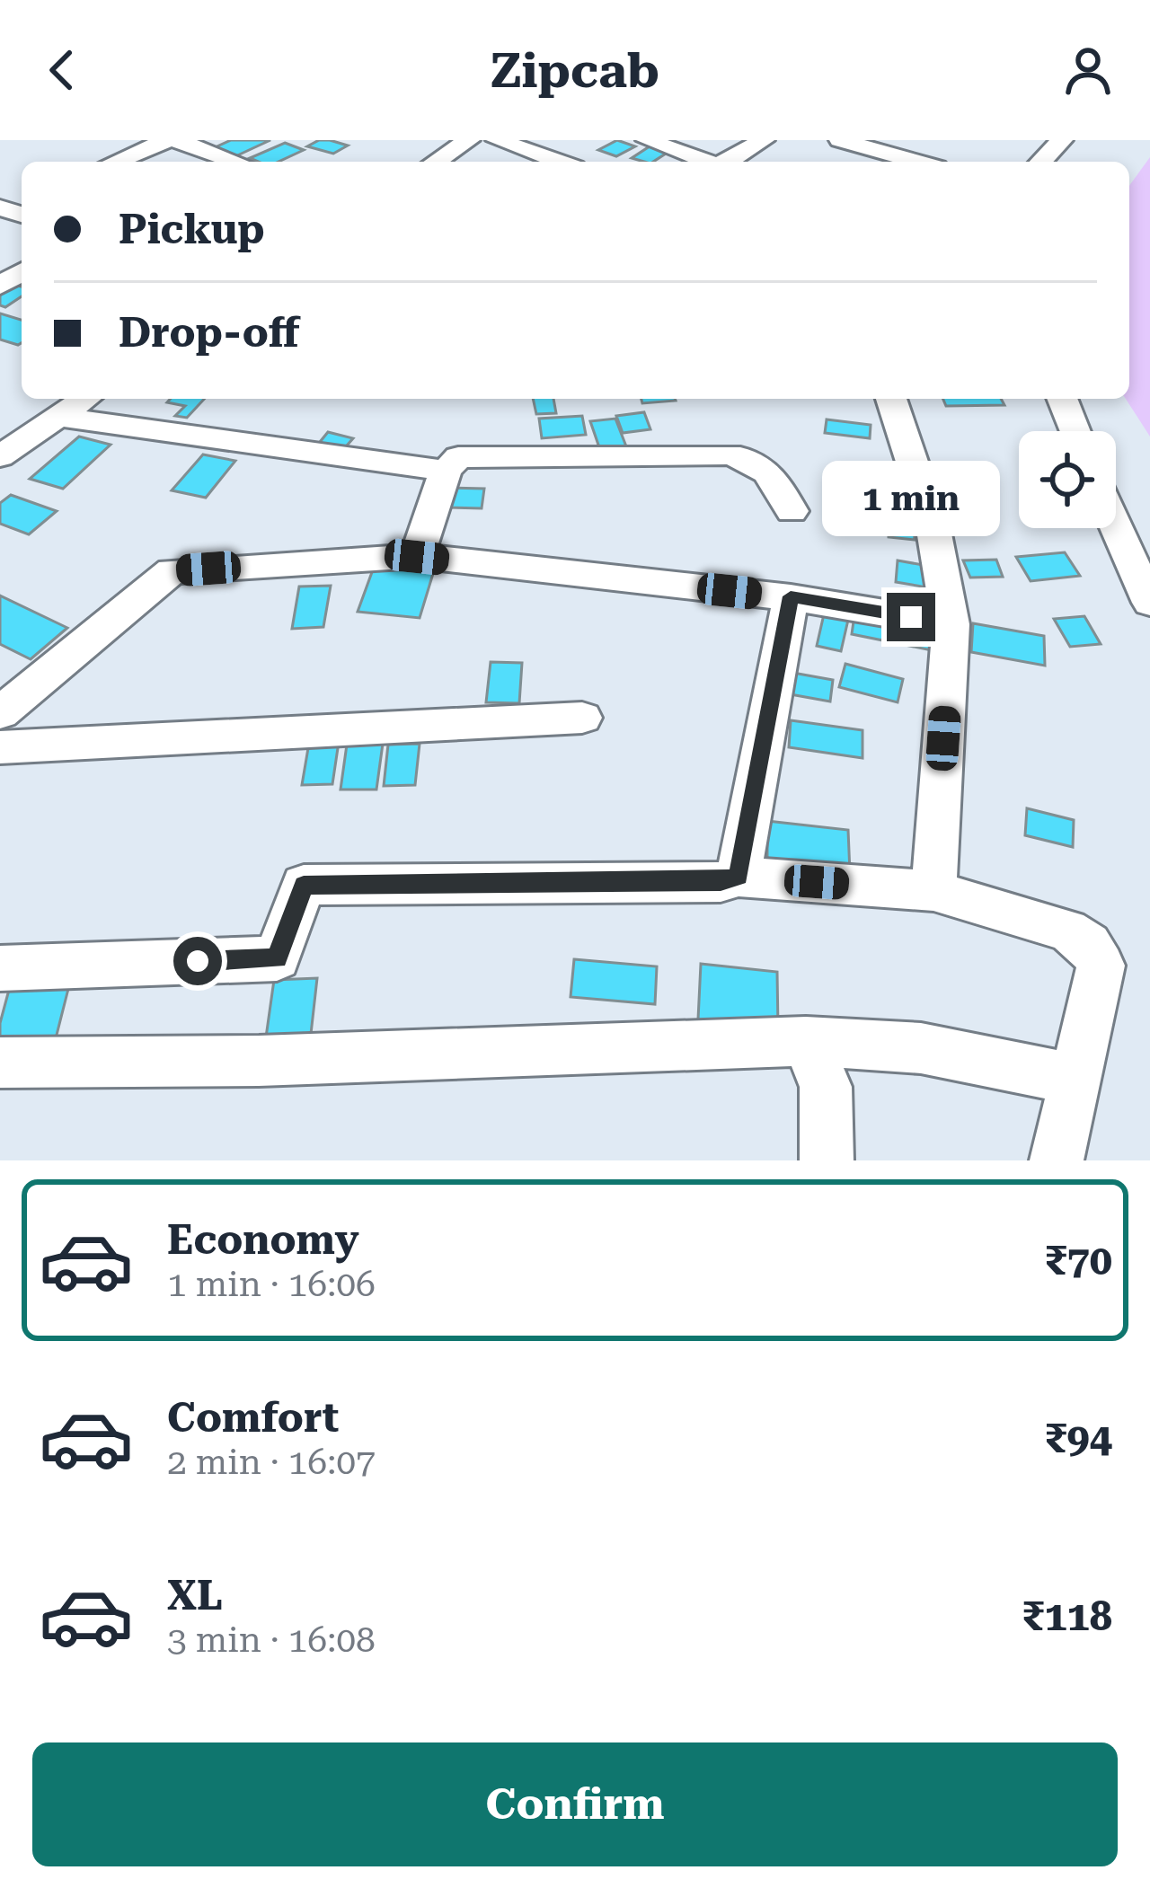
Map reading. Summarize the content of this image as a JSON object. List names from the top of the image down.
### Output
{
  "page": {
    "header": "Zipcab",
    "banner": ["Pickup", "Drop-off"],
    "bubble": "1 min",
    "list": [
      {
        "name": "Economy",
        "note": "1 min · 16:06",
        "value": "₹70"
      },
      {
        "name": "Comfort",
        "note": "2 min · 16:07",
        "value": "₹94"
      },
      {
        "name": "XL",
        "note": "3 min · 16:08",
        "value": "₹118"
      }
    ],
    "buttons": "Confirm"
  }
}
